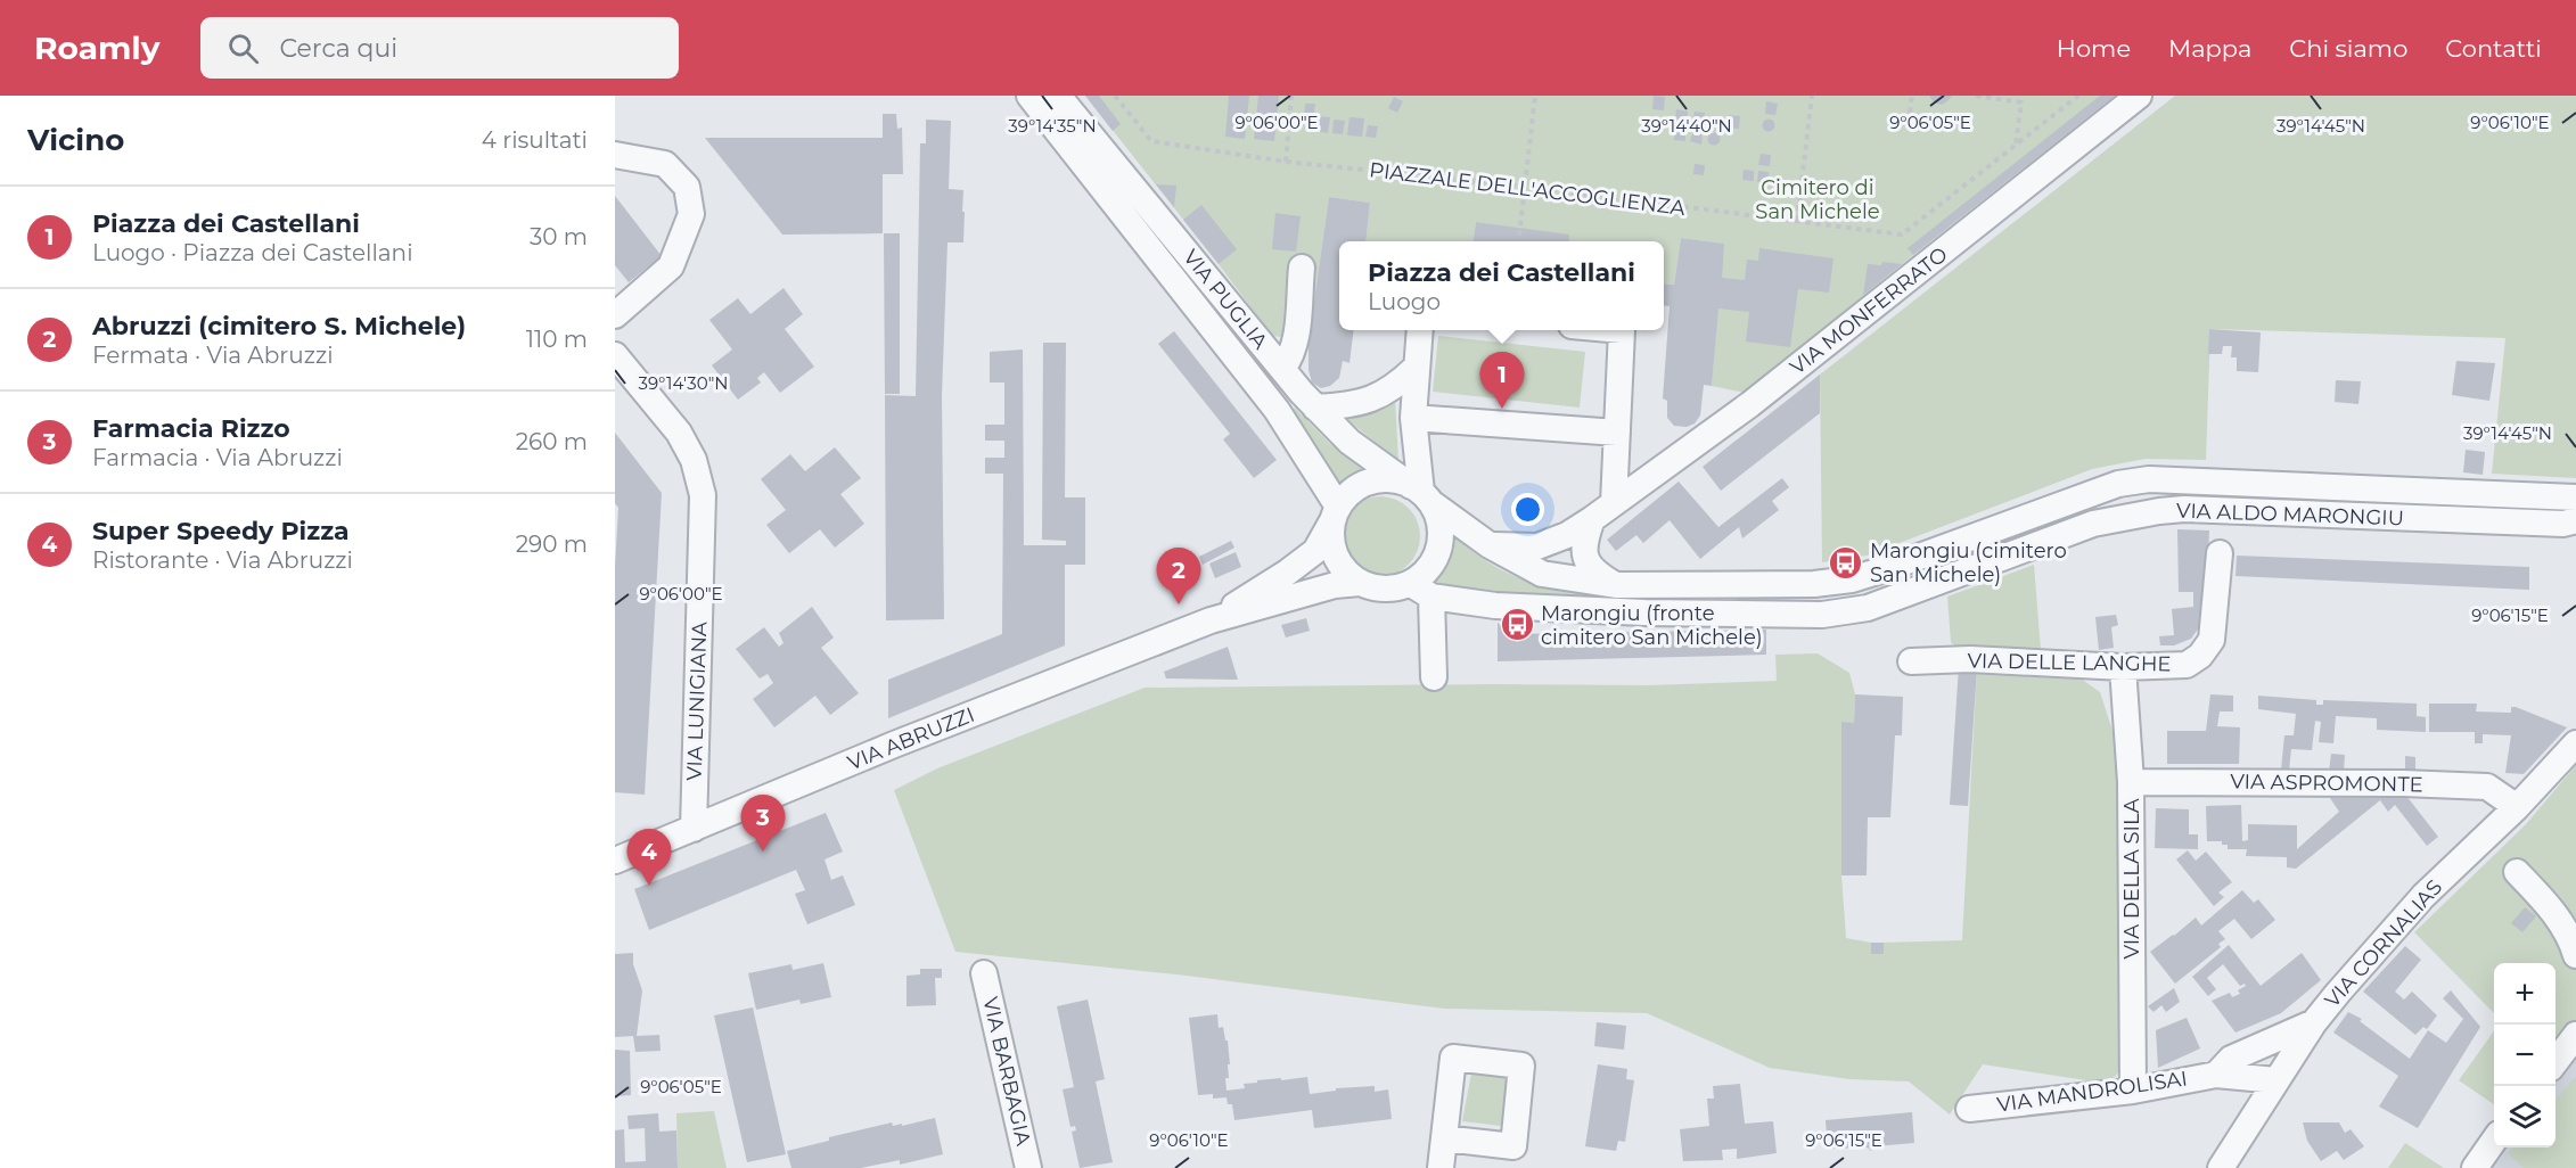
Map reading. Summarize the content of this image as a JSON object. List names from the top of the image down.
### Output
{
  "streets": {
    "street": [
      "VIA PUGLIA",
      "VIA MONFERRATO",
      "VIA ALDO MARONGIU",
      "VIA DELLE LANGHE",
      "VIA LUNIGIANA",
      "VIA ABRUZZI",
      "VIA ASPROMONTE",
      "VIA DELLA SILA",
      "VIA CORNALIAS",
      "VIA BARBAGIA",
      "VIA MANDROLISAI"
    ],
    "path": ["PIAZZALE DELL'ACCOGLIENZA"]
  },
  "crossings": [
    ["VIA PUGLIA", "VIA ALDO MARONGIU"],
    ["VIA PUGLIA", "VIA ABRUZZI"],
    ["VIA MONFERRATO", "VIA ALDO MARONGIU"],
    ["VIA ALDO MARONGIU", "VIA ABRUZZI"],
    ["VIA DELLE LANGHE", "VIA DELLA SILA"],
    ["VIA LUNIGIANA", "VIA ABRUZZI"],
    ["VIA ASPROMONTE", "VIA DELLA SILA"],
    ["VIA ASPROMONTE", "VIA CORNALIAS"],
    ["VIA DELLA SILA", "VIA MANDROLISAI"],
    ["VIA CORNALIAS", "VIA MANDROLISAI"]
  ],
  "parks": ["Cimitero di San Michele"],
  "places": {
    "bus stop": ["Marongiu (cimitero San Michele)", "Marongiu (fronte cimitero San Michele)"]
  },
  "page": {
    "header": "Roamly",
    "search": "Cerca qui",
    "nav": [
      "Home",
      "Mappa",
      "Chi siamo",
      "Contatti"
    ],
    "heading": ["Vicino", "4 risultati"],
    "list": [
      {
        "mark": "1",
        "name": "Piazza dei Castellani",
        "note": "Luogo · Piazza dei Castellani",
        "value": "30 m"
      },
      {
        "mark": "2",
        "name": "Abruzzi (cimitero S. Michele)",
        "note": "Fermata · Via Abruzzi",
        "value": "110 m"
      },
      {
        "mark": "3",
        "name": "Farmacia Rizzo",
        "note": "Farmacia · Via Abruzzi",
        "value": "260 m"
      },
      {
        "mark": "4",
        "name": "Super Speedy Pizza",
        "note": "Ristorante · Via Abruzzi",
        "value": "290 m"
      }
    ],
    "popup": ["Piazza dei Castellani", "Luogo"],
    "pins": [
      "1",
      "2",
      "3",
      "4"
    ],
    "map_buttons": ["+", "−"]
  },
  "coordinates": [
    "9°06'00\"E",
    "9°06'05\"E",
    "9°06'10\"E",
    "39°14'35\"N",
    "39°14'40\"N",
    "39°14'45\"N",
    "39°14'30\"N",
    "9°06'15\"E"
  ]
}
